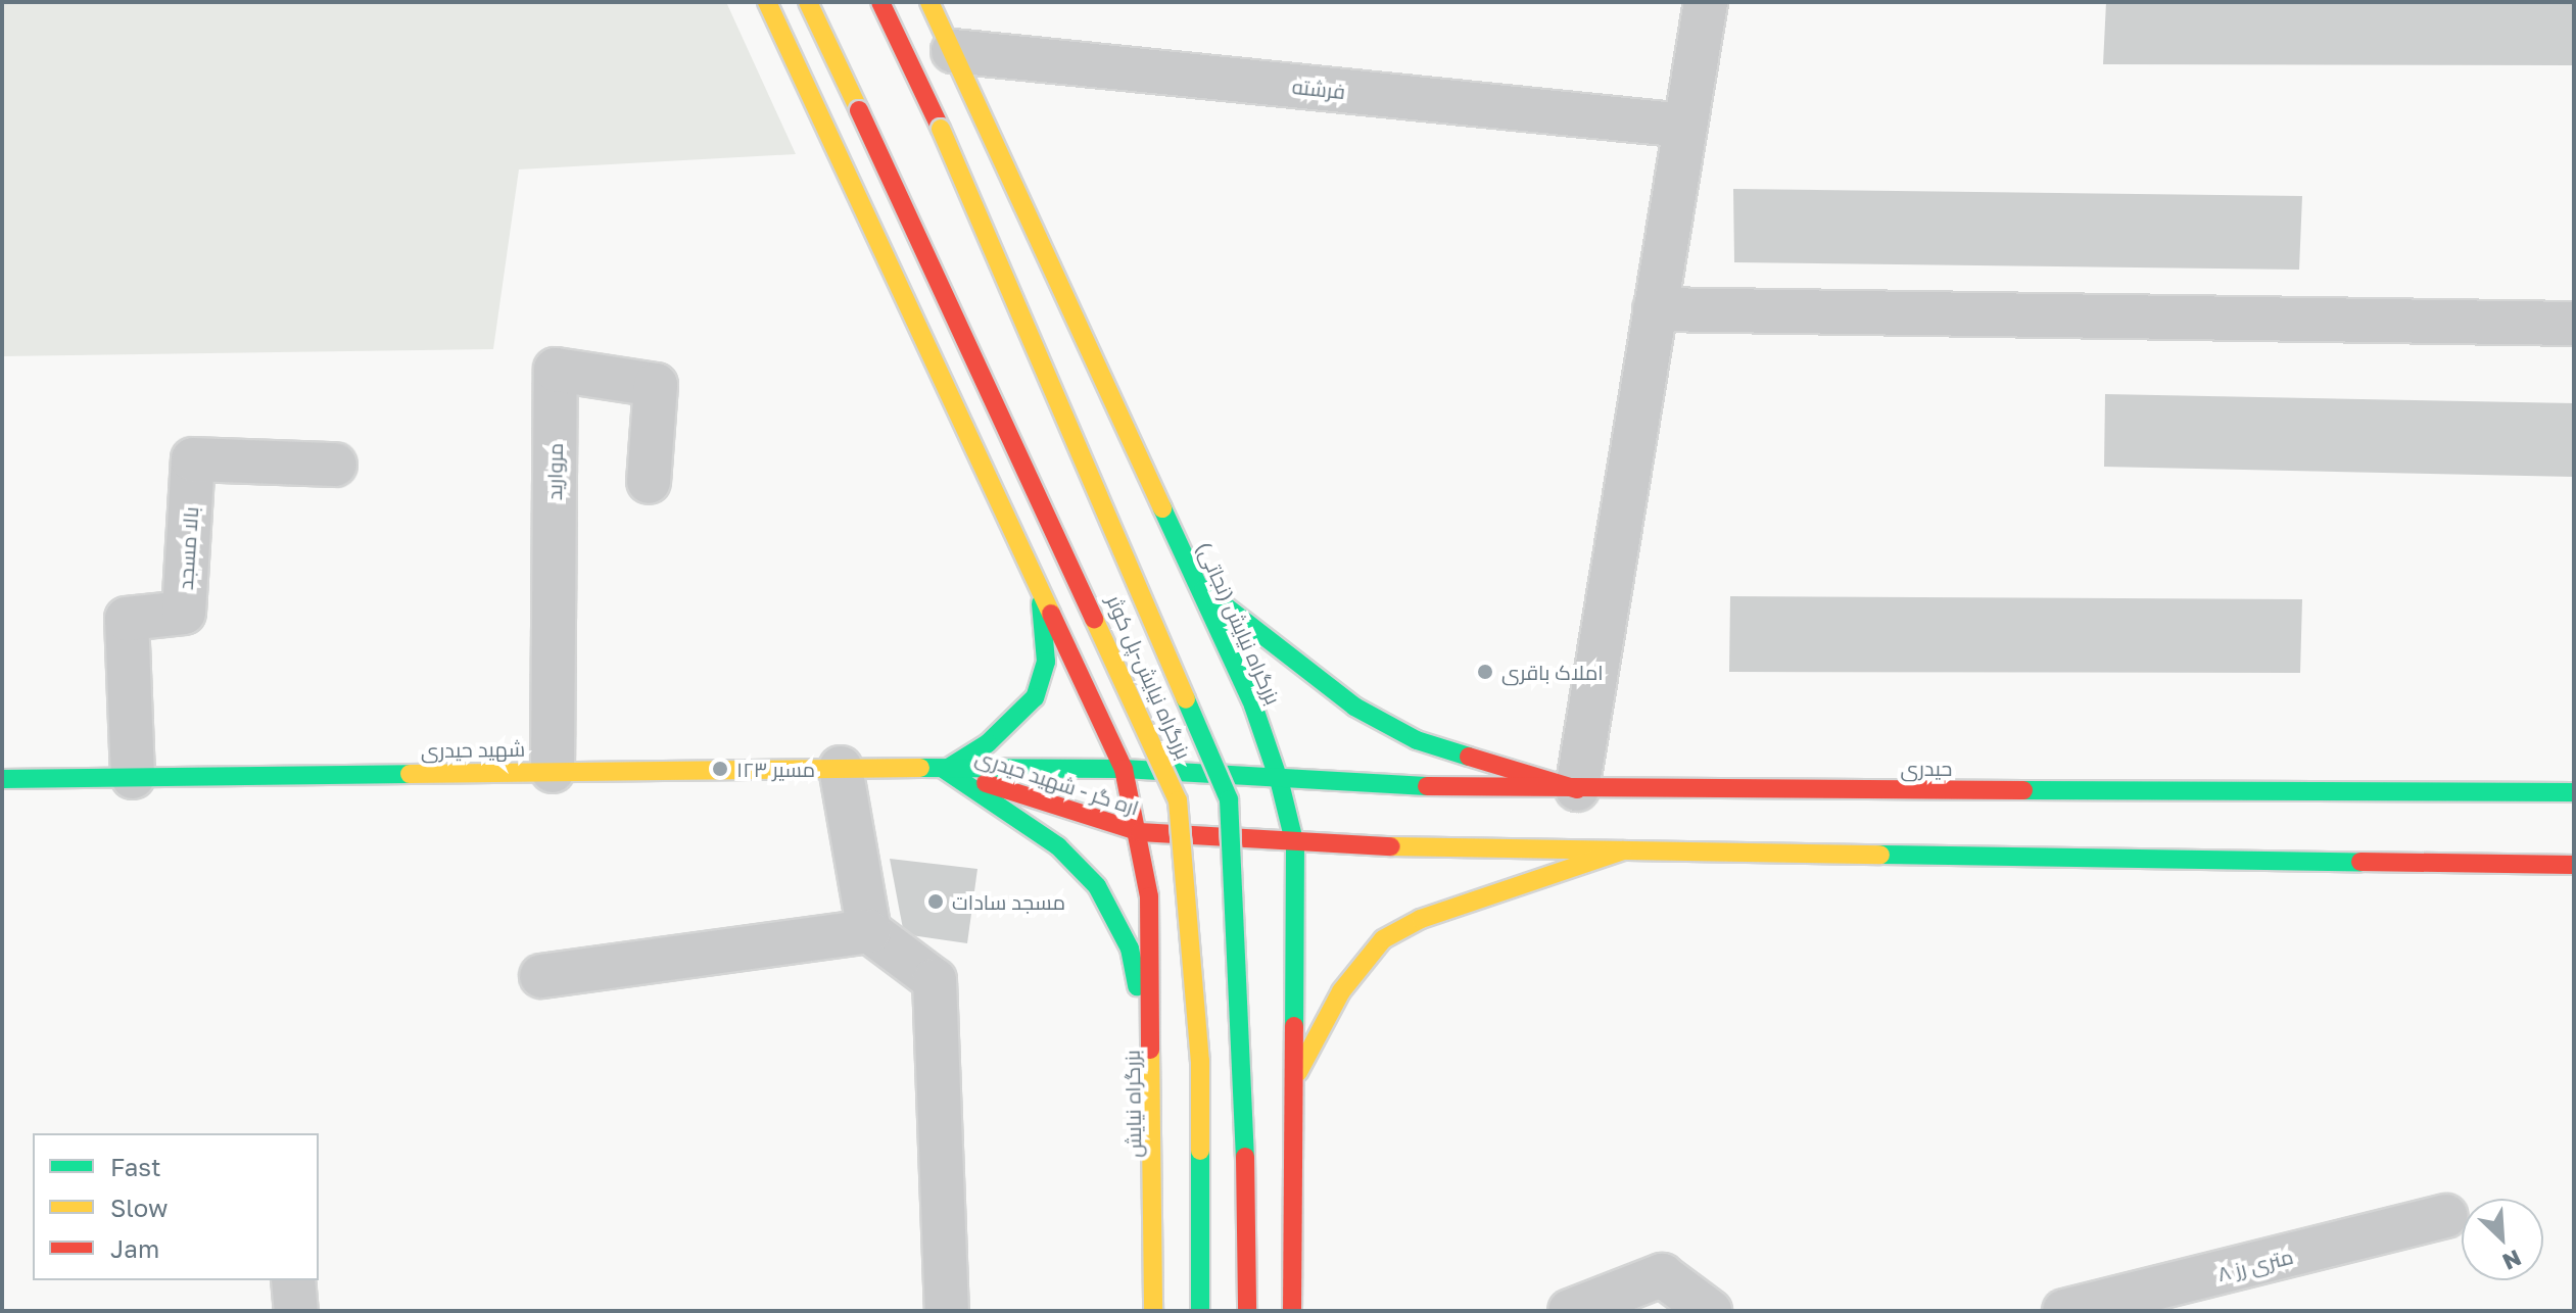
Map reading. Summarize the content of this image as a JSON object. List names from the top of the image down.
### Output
{
  "streets": {
    "main road": [
      "بزرگراه نیایش (نجاتی)",
      "بزرگراه نیایش-پل کوثر",
      "شهید حیدری",
      "حیدری",
      "اره گر - شهید حیدری",
      "بزرگراه نیایش"
    ],
    "street": [
      "فرشته",
      "مروارید",
      "بالا مسجد",
      "۸ متری رز"
    ]
  },
  "crossings": [
    ["فرشته", "بزرگراه نیایش (نجاتی)"],
    ["مروارید", "شهید حیدری"],
    ["بالا مسجد", "شهید حیدری"],
    ["بزرگراه نیایش (نجاتی)", "حیدری"],
    ["بزرگراه نیایش (نجاتی)", "اره گر - شهید حیدری"],
    ["شهید حیدری", "اره گر - شهید حیدری"],
    ["حیدری", "اره گر - شهید حیدری"],
    ["اره گر - شهید حیدری", "بزرگراه نیایش"]
  ],
  "places": ["املاک باقری", "مسیر ۱۲۳", "مسجد سادات"],
  "legend": ["Fast", "Slow", "Jam"],
  "north": "bottom right"
}
